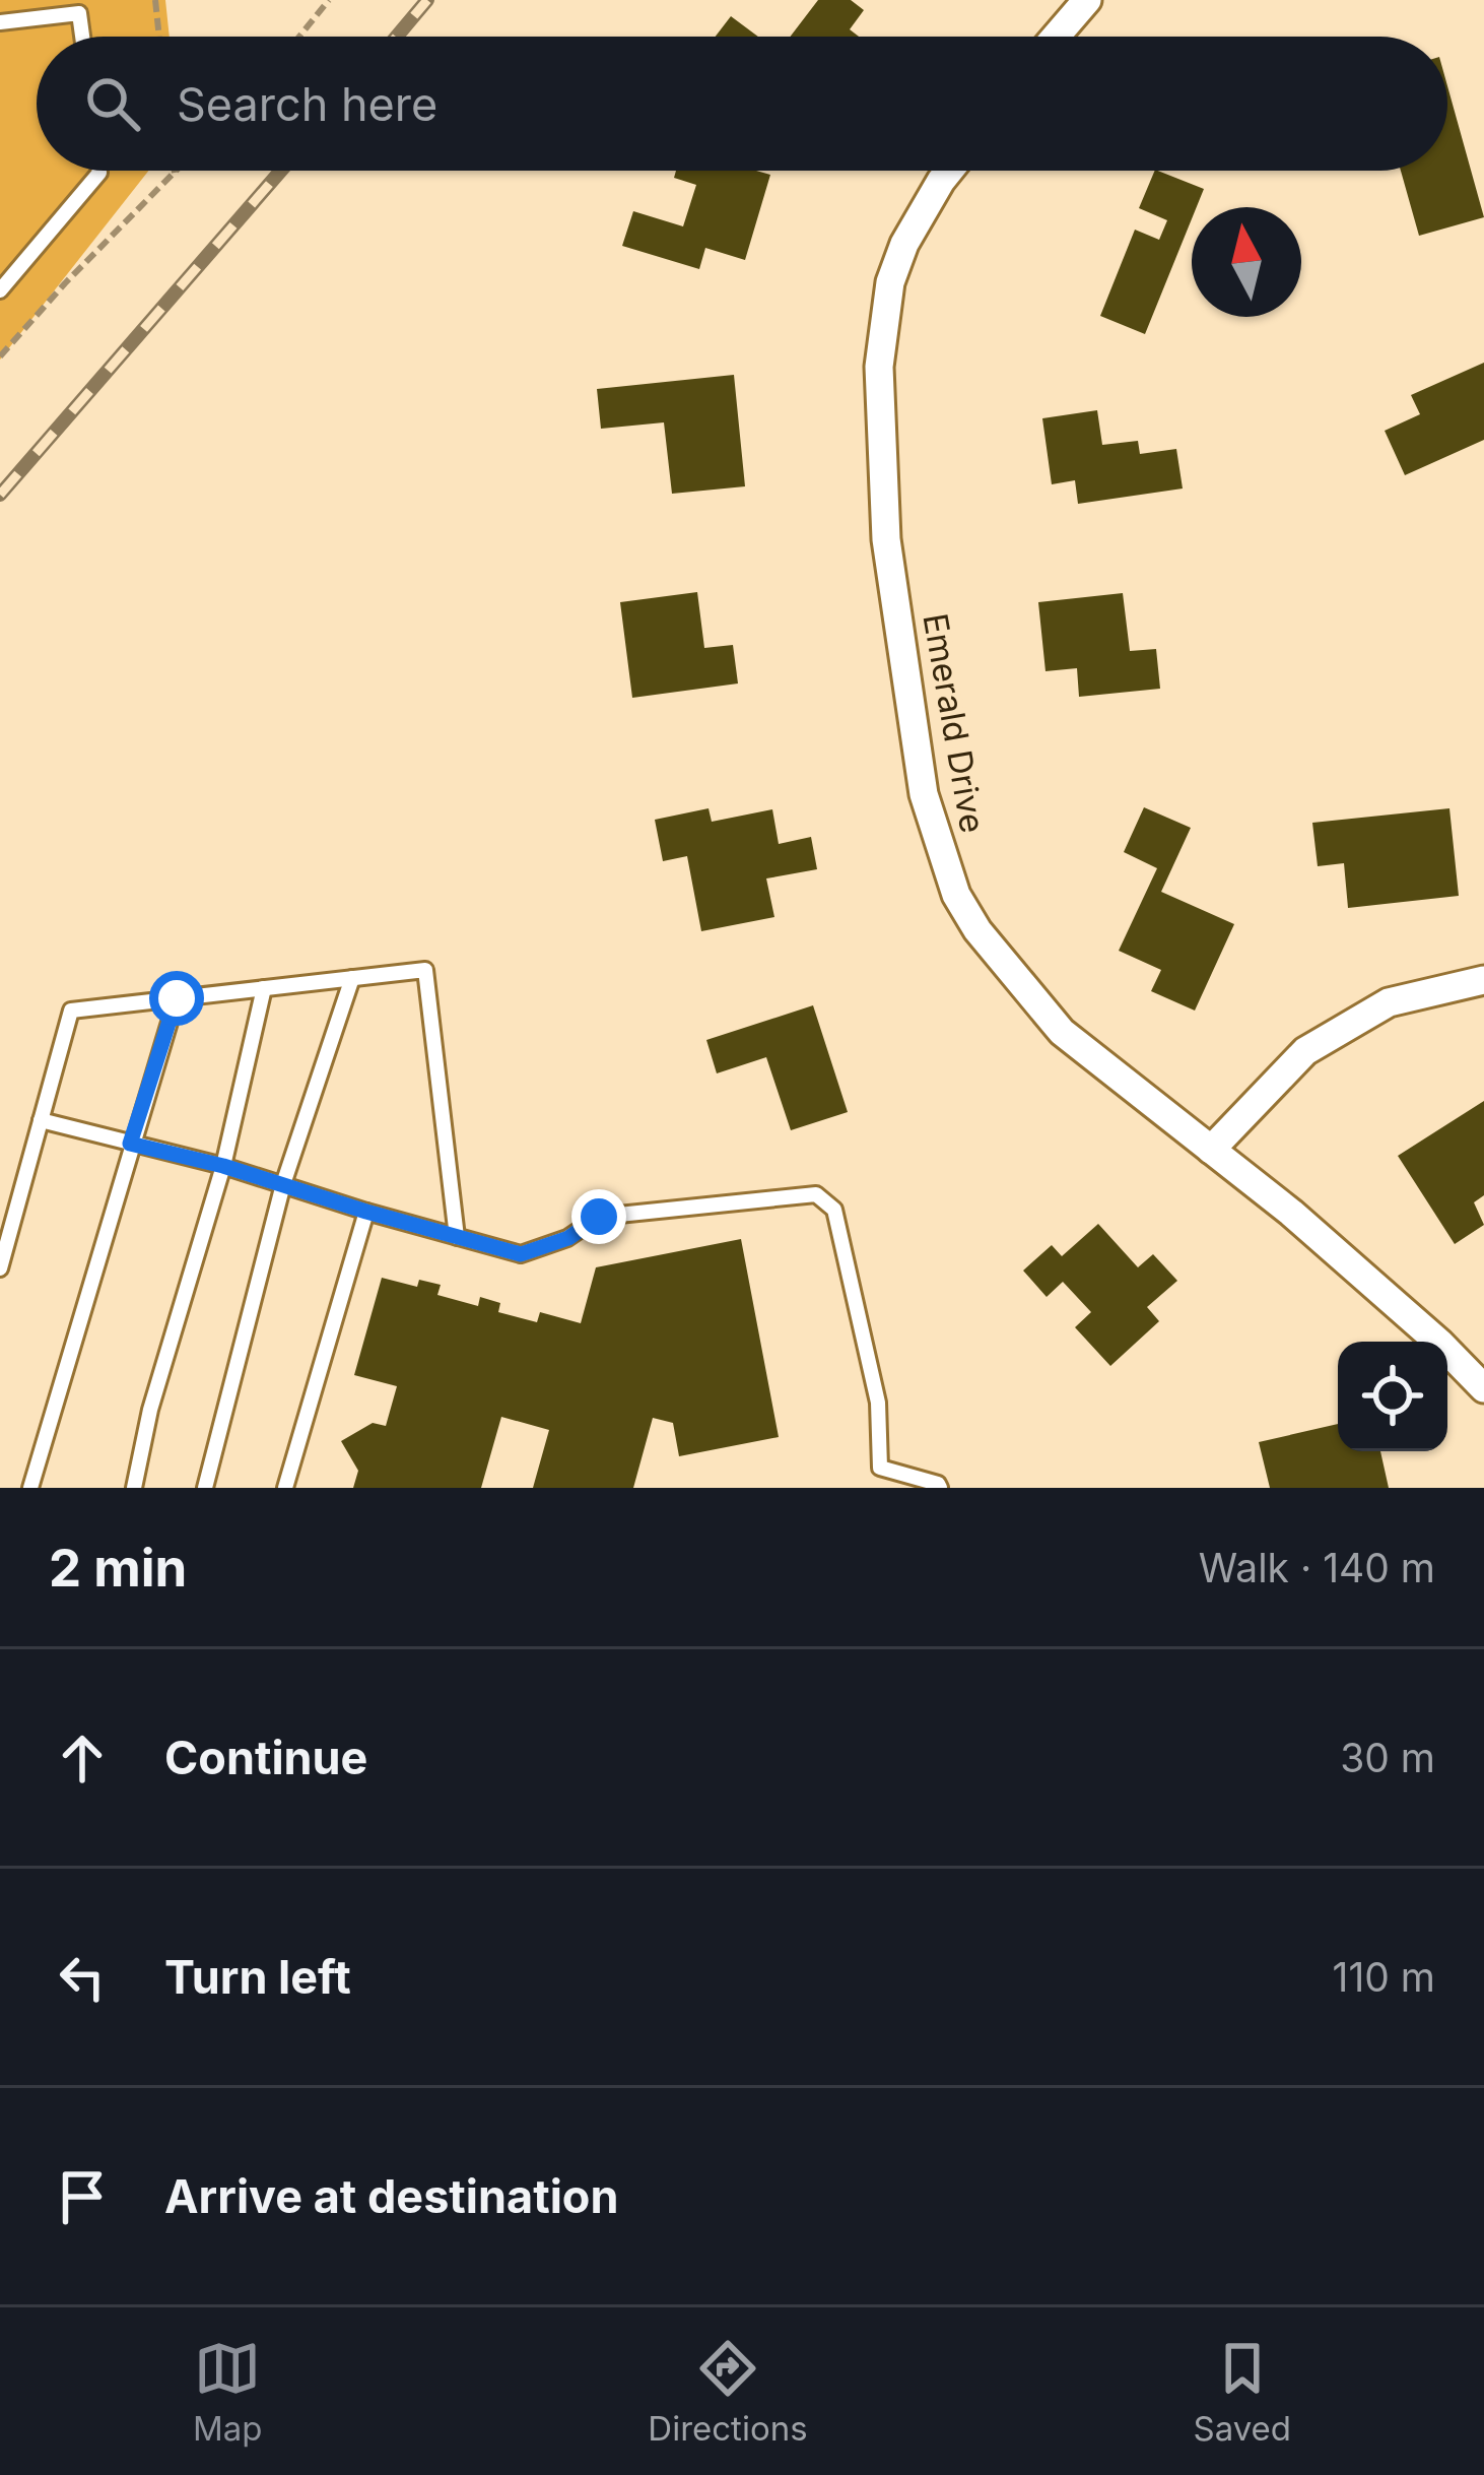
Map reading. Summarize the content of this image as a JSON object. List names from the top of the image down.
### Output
{
  "streets": {
    "street": ["Emerald Drive"]
  },
  "north": "top",
  "page": {
    "search": "Search here",
    "heading": ["2 min", "Walk · 140 m"],
    "list": [
      ["Continue", "30 m"],
      ["Turn left", "110 m"],
      "Arrive at destination"
    ],
    "nav": ["Map", "Directions", "Saved"]
  }
}
